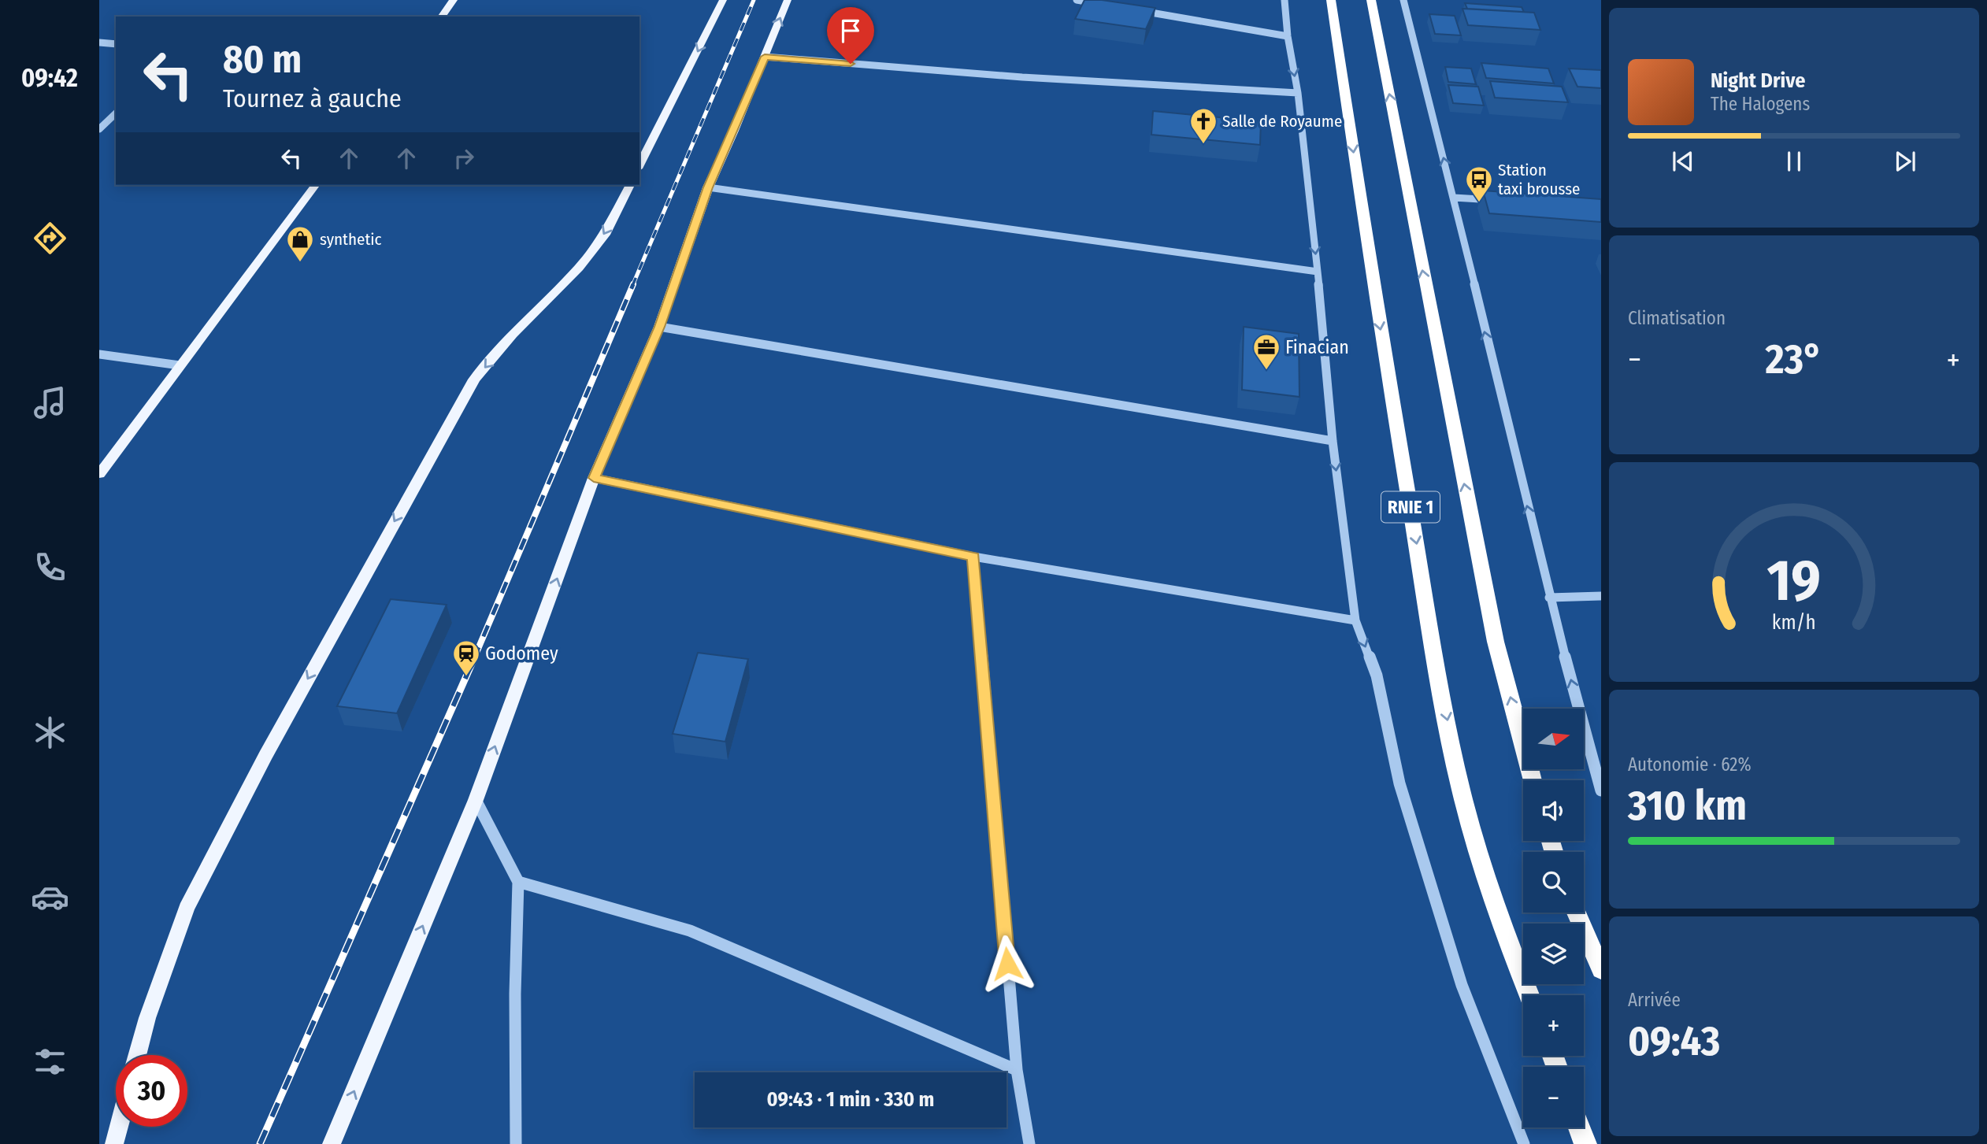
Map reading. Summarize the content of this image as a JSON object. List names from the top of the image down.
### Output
{
  "streets": {
    "highway": ["RNIE 1"]
  },
  "places": {
    "church": ["Salle de Royaume"],
    "bus stop": ["Station taxi brousse"],
    "shop": ["synthetic"],
    "office": ["Finacian"],
    "station": ["Godomey"]
  },
  "north": "right",
  "page": {
    "tabs": "09:42",
    "turn": ["80 m", "Tournez à gauche"],
    "song": ["Night Drive", "The Halogens"],
    "tile": [
      "Climatisation",
      ["Autonomie · 62%", "310 km"],
      ["Arrivée", "09:43"]
    ],
    "heat": ["−", "23°", "+"],
    "map_buttons": ["+", "−"],
    "limit": "30",
    "trip": "09:43 · 1 min · 330 m",
    "gauge": ["19", "km/h"]
  }
}
